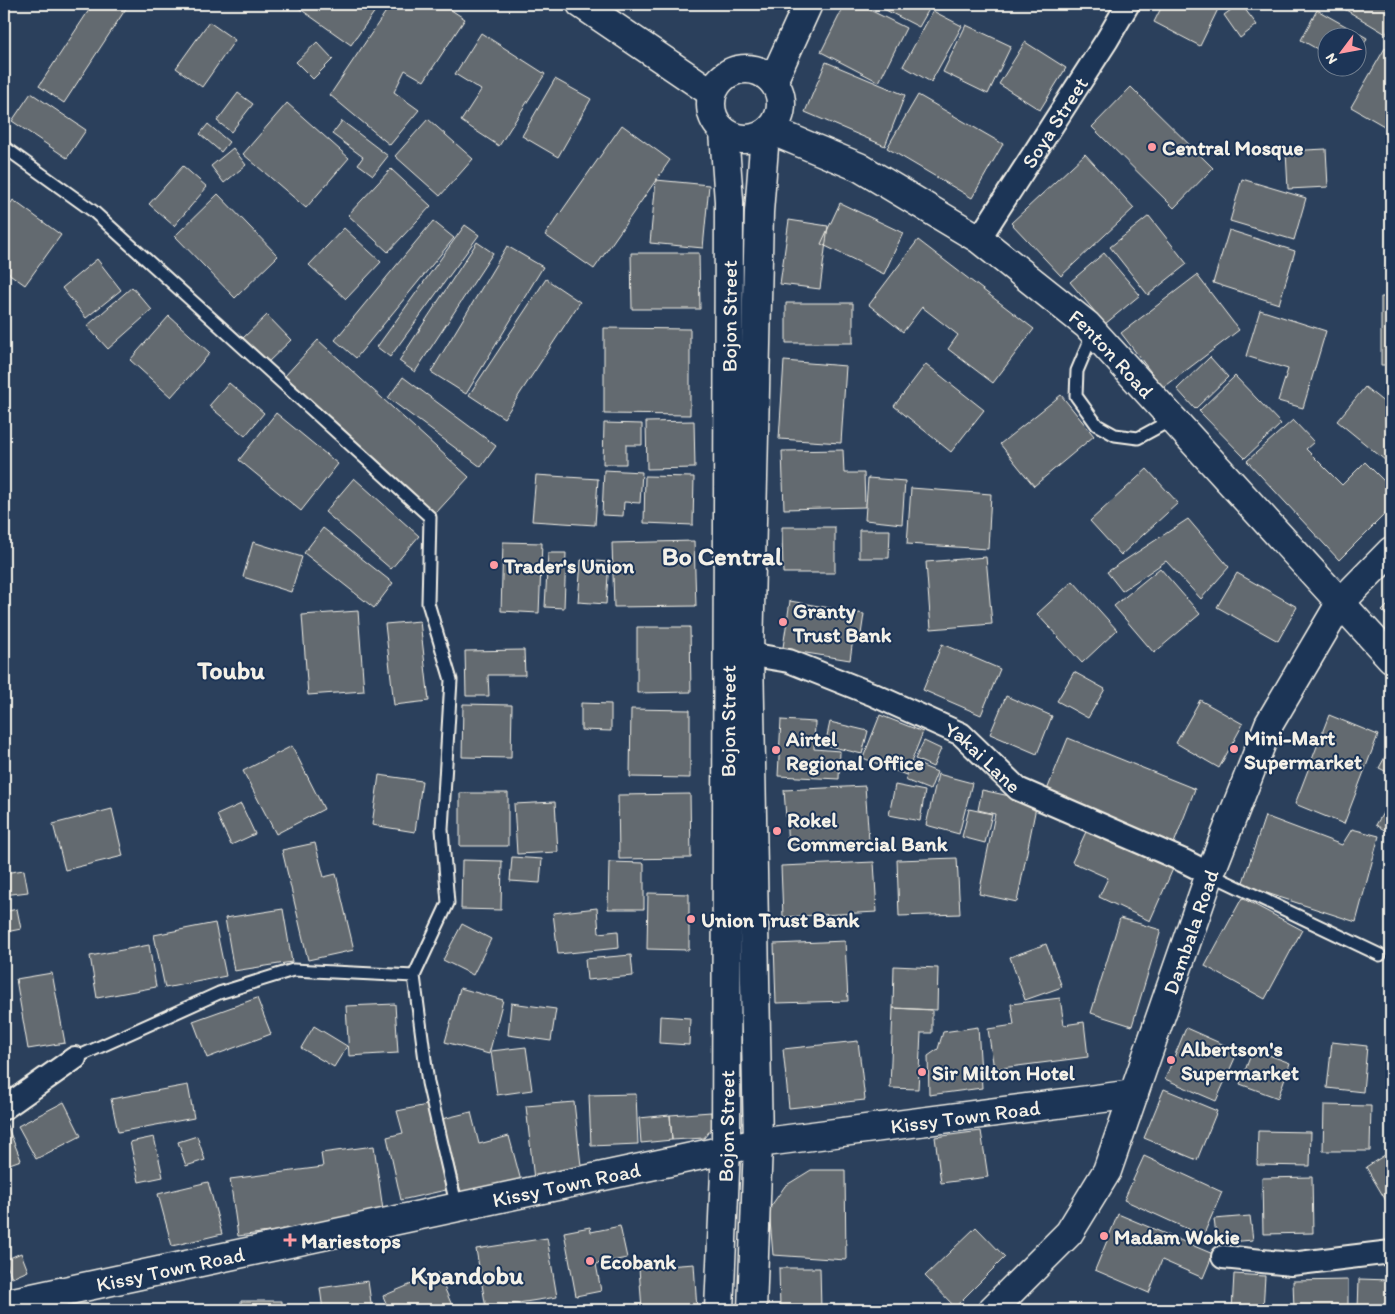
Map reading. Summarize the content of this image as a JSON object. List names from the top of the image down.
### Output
{
  "streets": {
    "street": [
      "Soya Street",
      "Bojon Street",
      "Fenton Road",
      "Yakai Lane",
      "Dambala Road",
      "Kissy Town Road"
    ]
  },
  "crossings": [
    ["Soya Street", "Fenton Road"],
    ["Bojon Street", "Fenton Road"],
    ["Bojon Street", "Yakai Lane"],
    ["Bojon Street", "Kissy Town Road"],
    ["Fenton Road", "Dambala Road"],
    ["Yakai Lane", "Dambala Road"],
    ["Dambala Road", "Kissy Town Road"]
  ],
  "districts": ["Bo Central", "Toubu", "Kpandobu"],
  "places": {
    "other": [
      "Central Mosque",
      "Trader's Union",
      "Granty Trust Bank",
      "Mini-Mart Supermarket",
      "Airtel Regional Office",
      "Rokel Commercial Bank",
      "Union Trust Bank",
      "Albertson's Supermarket",
      "Sir Milton Hotel",
      "Madam Wokie",
      "Ecobank"
    ],
    "health": ["Mariestops"]
  },
  "north": "bottom left"
}
